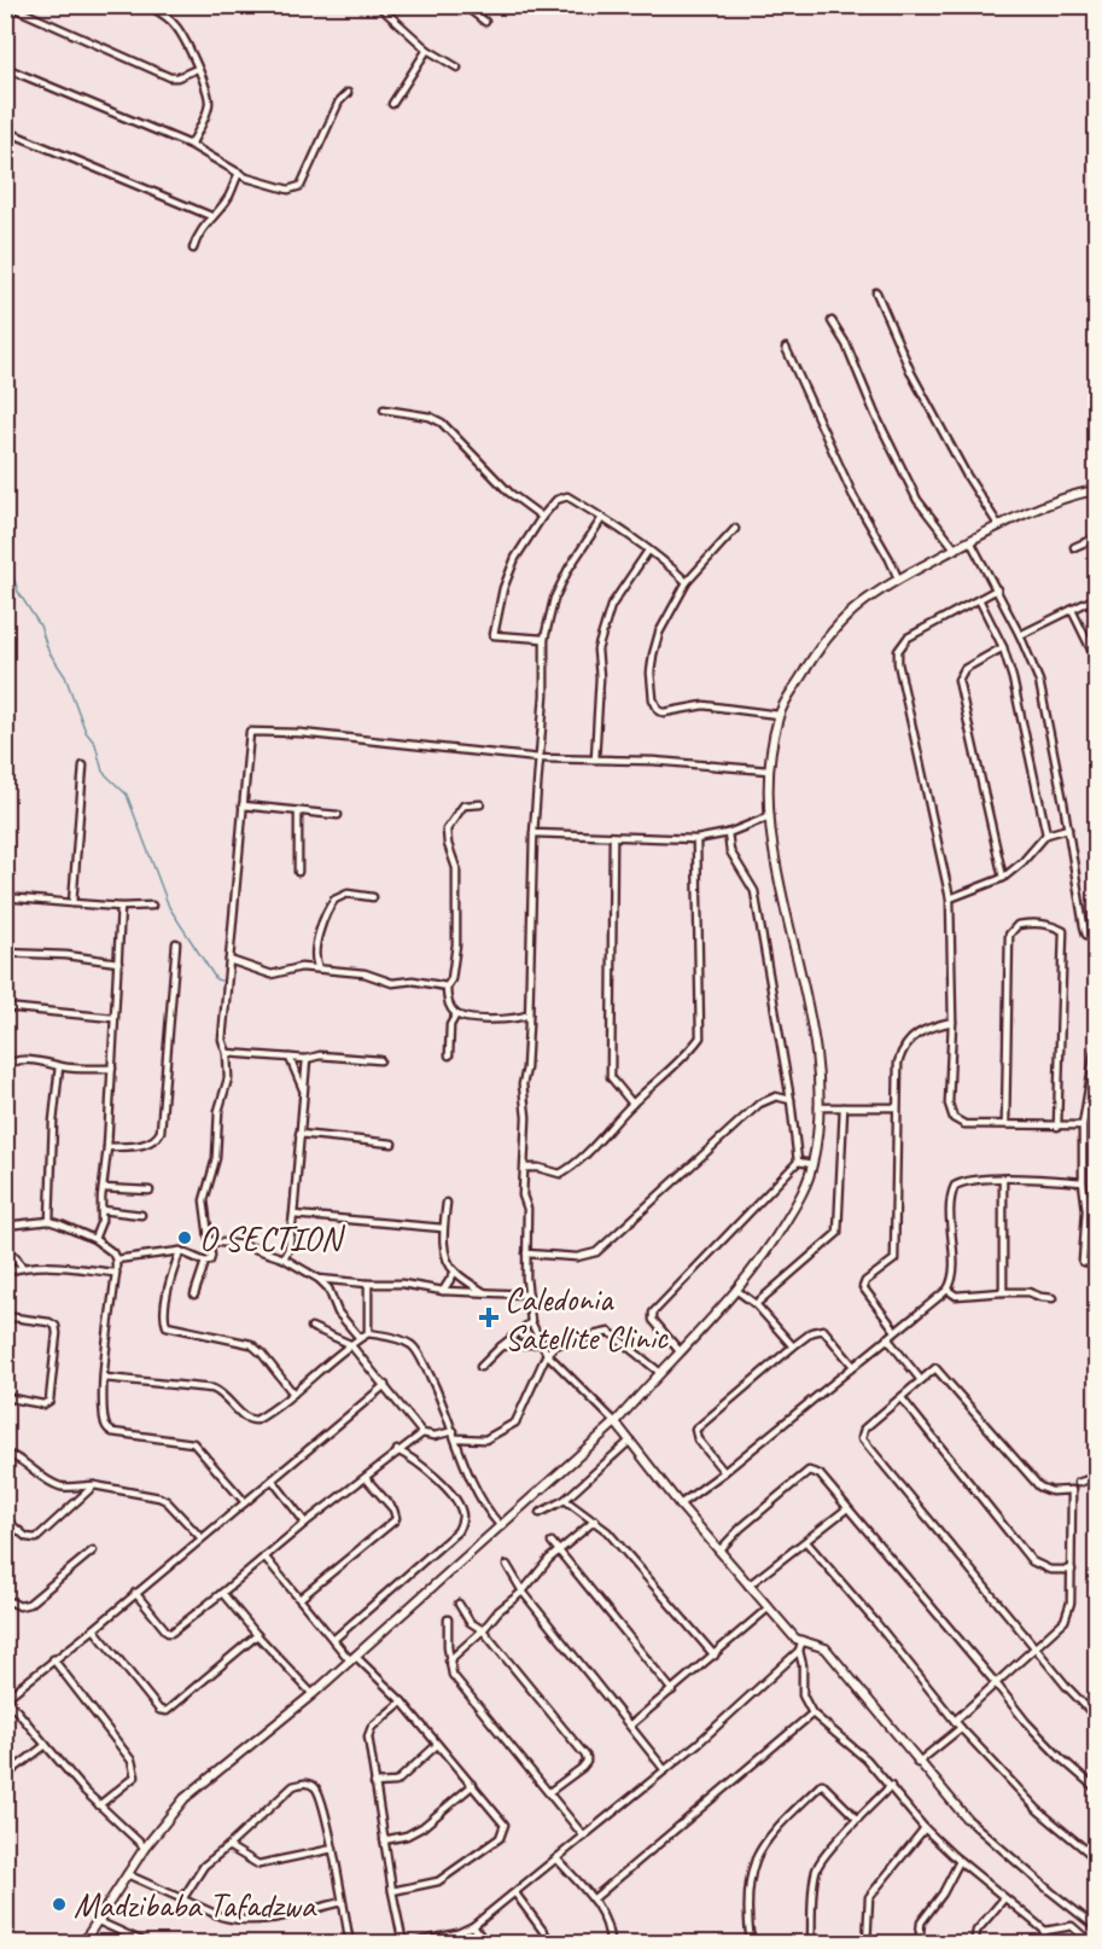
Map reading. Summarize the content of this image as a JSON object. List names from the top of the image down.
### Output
{
  "places": {
    "other": ["O SECTION", "Madzibaba Tafadzwa"],
    "health": ["Caledonia Satellite Clinic"]
  }
}
